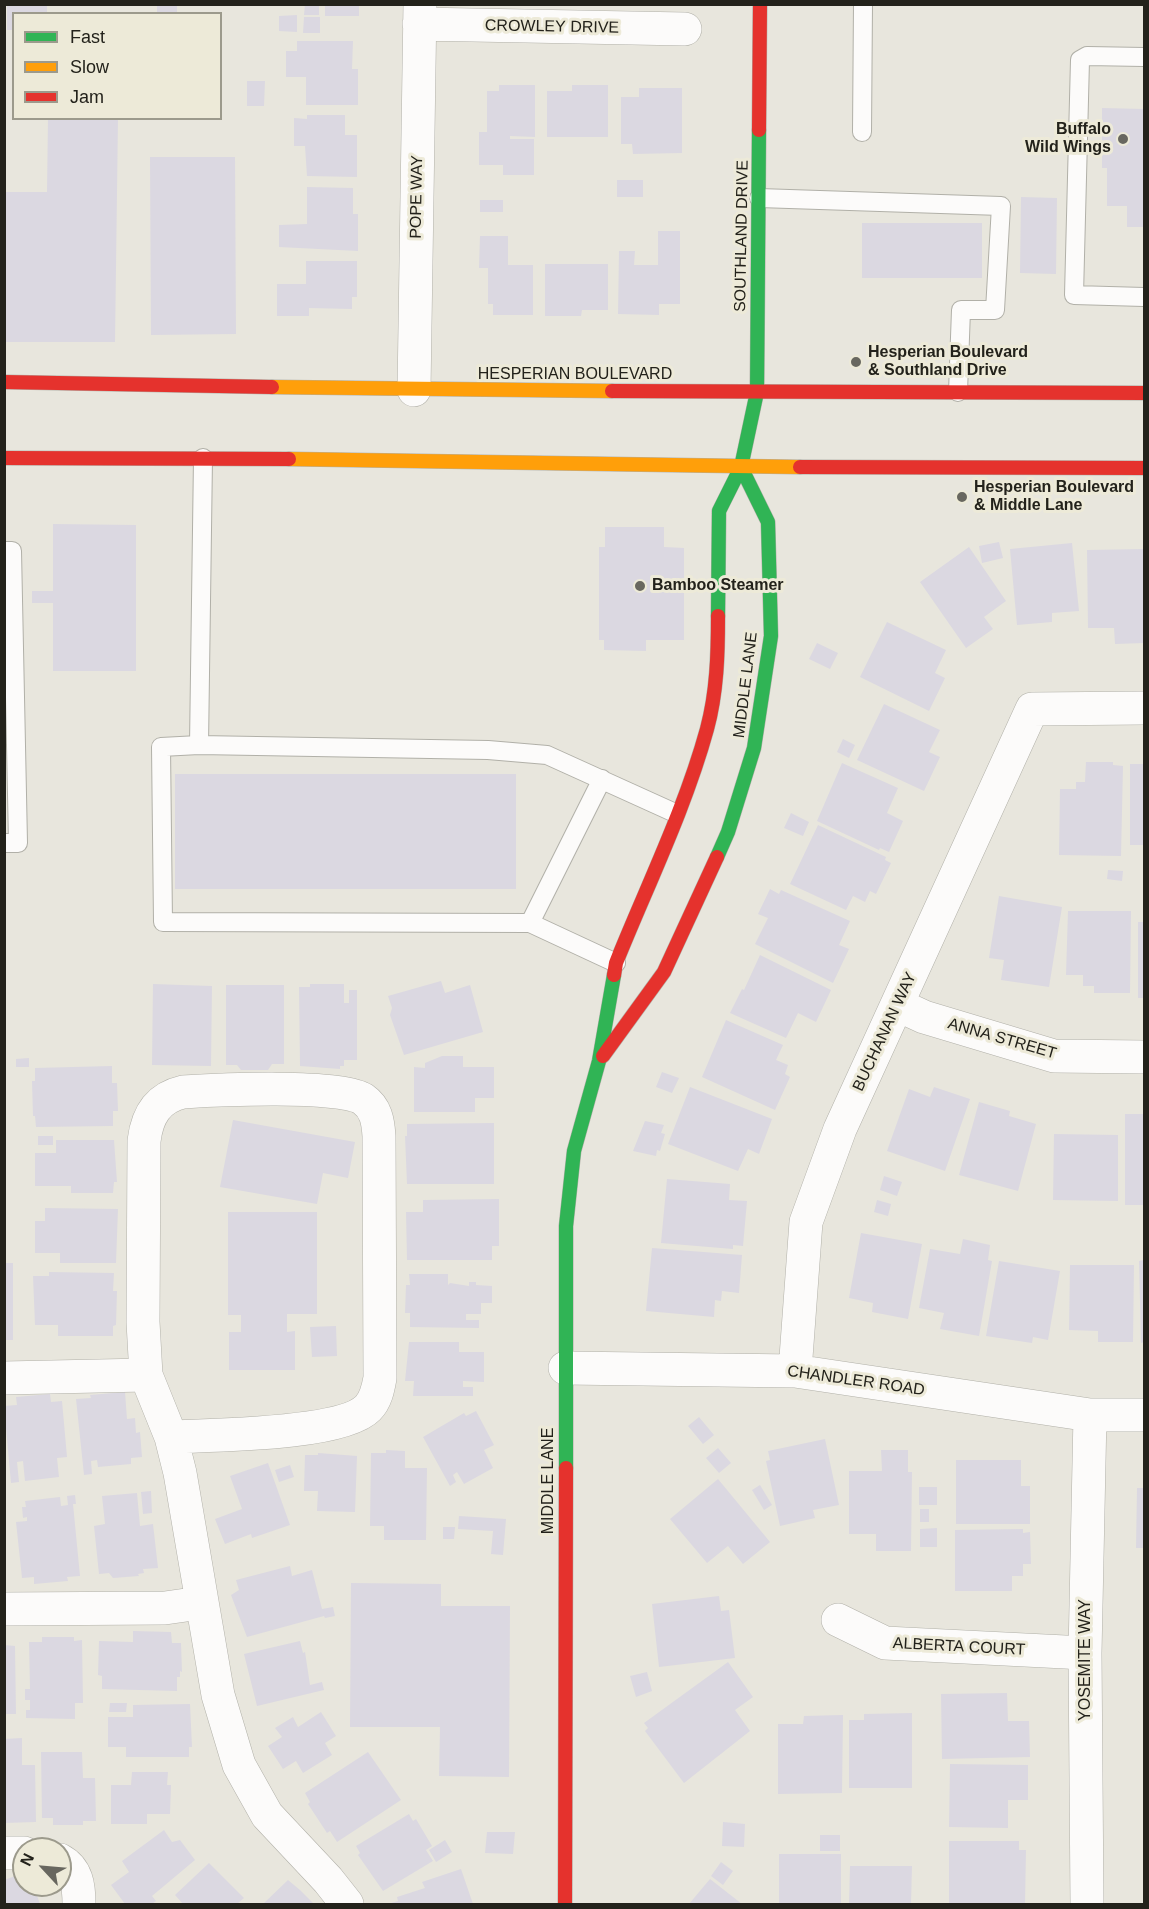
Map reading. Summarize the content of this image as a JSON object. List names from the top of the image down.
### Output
{
  "streets": {
    "main road": ["SOUTHLAND DRIVE", "HESPERIAN BOULEVARD", "MIDDLE LANE"],
    "street": [
      "CROWLEY DRIVE",
      "POPE WAY",
      "BUCHANAN WAY",
      "ANNA STREET",
      "CHANDLER ROAD",
      "ALBERTA COURT",
      "YOSEMITE WAY"
    ]
  },
  "crossings": [
    ["CROWLEY DRIVE", "POPE WAY"],
    ["POPE WAY", "HESPERIAN BOULEVARD"],
    ["SOUTHLAND DRIVE", "HESPERIAN BOULEVARD"],
    ["SOUTHLAND DRIVE", "MIDDLE LANE"],
    ["MIDDLE LANE", "CHANDLER ROAD"],
    ["BUCHANAN WAY", "ANNA STREET"],
    ["BUCHANAN WAY", "CHANDLER ROAD"],
    ["CHANDLER ROAD", "YOSEMITE WAY"],
    ["ALBERTA COURT", "YOSEMITE WAY"]
  ],
  "places": [
    "Buffalo Wild Wings",
    "Hesperian Boulevard & Southland Drive",
    "Hesperian Boulevard & Middle Lane",
    "Bamboo Steamer"
  ],
  "legend": ["Fast", "Slow", "Jam"],
  "north": "top left"
}
